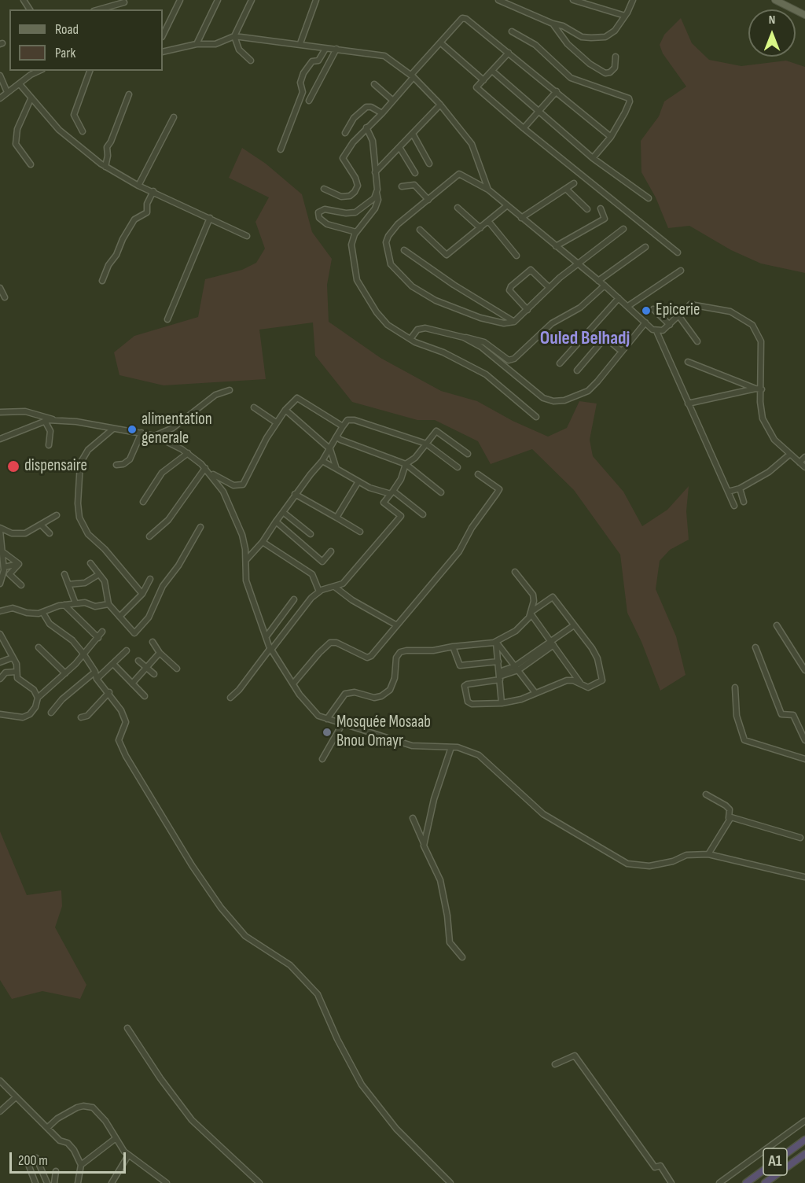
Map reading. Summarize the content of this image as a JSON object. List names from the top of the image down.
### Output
{
  "streets": {
    "highway": ["A1"]
  },
  "districts": ["Ouled Belhadj"],
  "places": [
    "Epicerie",
    "alimentation generale",
    "dispensaire",
    "Mosquée Mosaab Bnou Omayr"
  ],
  "legend": ["Road", "Park"],
  "scale_bar": "200 m",
  "north": "top"
}
